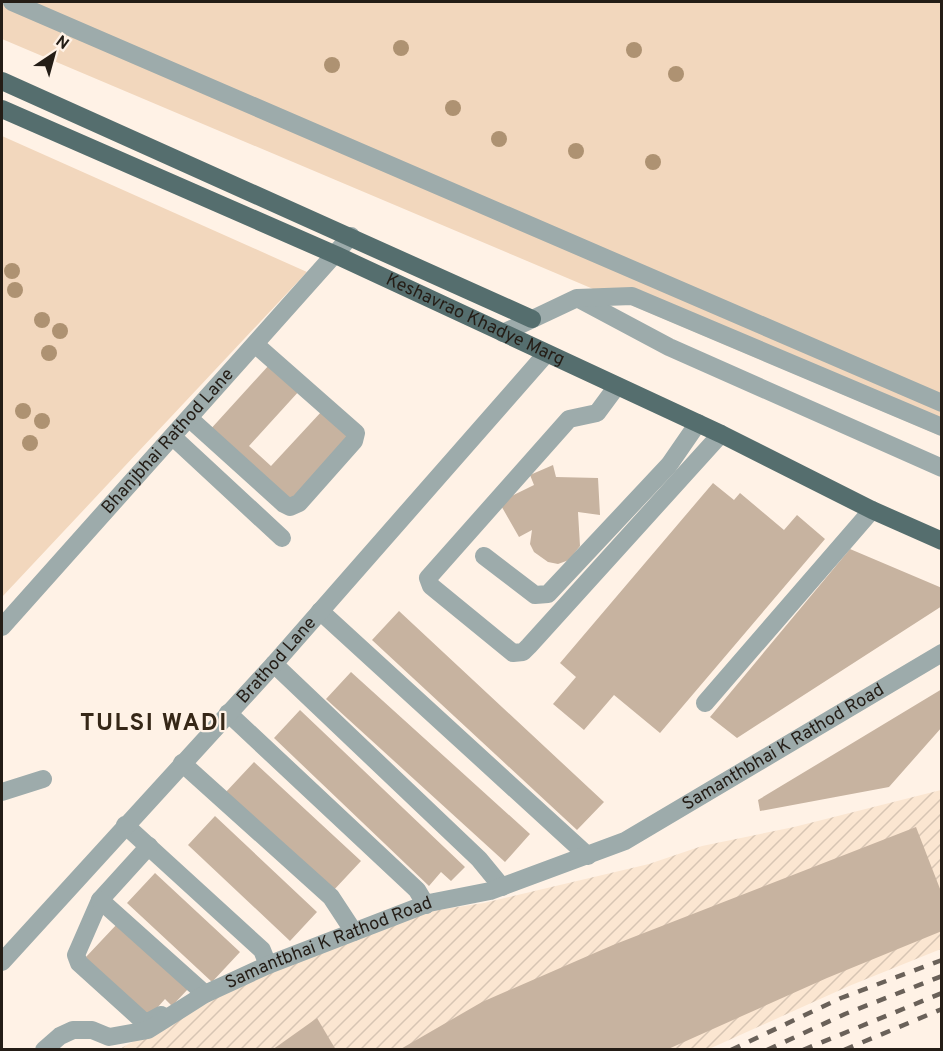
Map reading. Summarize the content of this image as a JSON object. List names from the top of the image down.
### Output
{
  "streets": {
    "main road": ["Keshavrao Khadye Marg"],
    "street": [
      "Bhanjbhai Rathod Lane",
      "Brathod Lane",
      "Samanthbhai K Rathod Road",
      "Samantbhai K Rathod Road"
    ]
  },
  "crossings": [
    ["Keshavrao Khadye Marg", "Bhanjbhai Rathod Lane"],
    ["Keshavrao Khadye Marg", "Brathod Lane"],
    ["Samanthbhai K Rathod Road", "Samantbhai K Rathod Road"]
  ],
  "districts": ["TULSI WADI"],
  "north": "top right"
}
